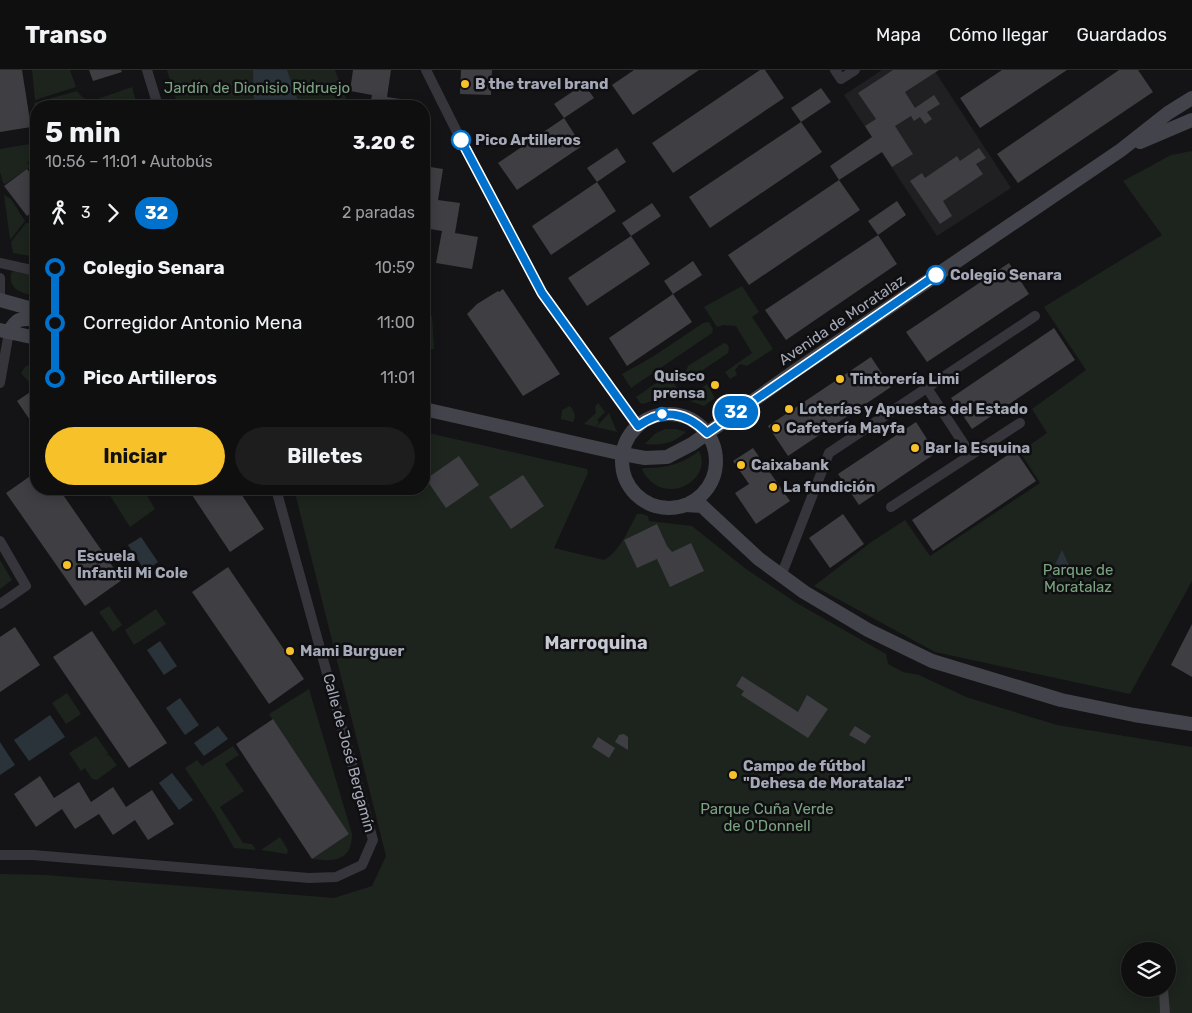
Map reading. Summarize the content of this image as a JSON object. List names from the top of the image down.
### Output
{
  "streets": {
    "main road": ["Avenida de Moratalaz"],
    "street": ["Calle de José Bergamín"]
  },
  "districts": ["Marroquina"],
  "parks": ["Jardín de Dionisio Ridruejo", "Parque de Moratalaz", "Parque Cuña Verde de O'Donnell"],
  "places": [
    "B the travel brand",
    "Pico Artilleros",
    "Colegio Senara",
    "Tintorería Limi",
    "Quisco prensa",
    "Loterías y Apuestas del Estado",
    "Cafetería Mayfa",
    "Bar la Esquina",
    "Caixabank",
    "La fundición",
    "Escuela Infantil Mi Cole",
    "Mami Burguer",
    "Campo de fútbol \"Dehesa de Moratalaz\""
  ],
  "lines": ["bus line 32"],
  "page": {
    "header": "Transo",
    "nav": ["Mapa", "Cómo llegar", "Guardados"],
    "on_map": "32",
    "heading": ["5 min", "10:56 – 11:01 · Autobús", "3.20 €"],
    "legs": ["3", "32", "2 paradas"],
    "list": [
      {
        "name": "Colegio Senara",
        "value": "10:59"
      },
      {
        "name": "Corregidor Antonio Mena",
        "value": "11:00"
      },
      {
        "name": "Pico Artilleros",
        "value": "11:01"
      }
    ],
    "buttons": ["Iniciar", "Billetes"]
  }
}
